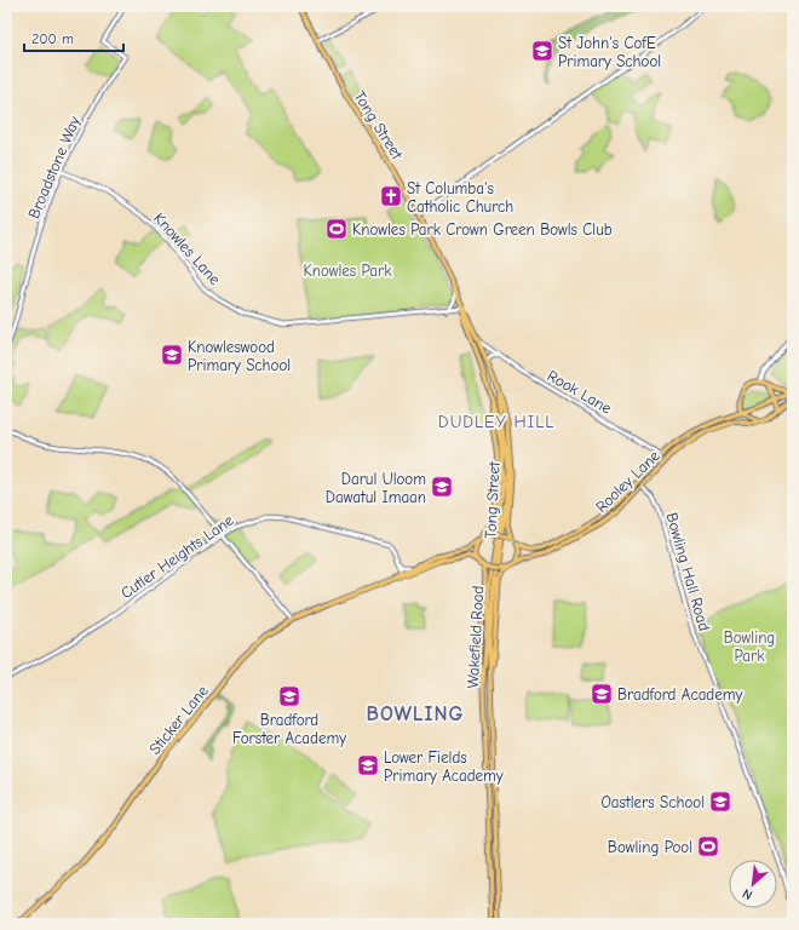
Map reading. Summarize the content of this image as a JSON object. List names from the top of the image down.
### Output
{
  "streets": {
    "main road": [
      "Tong Street",
      "Rooley Lane",
      "Wakefield Road",
      "Sticker Lane"
    ],
    "street": [
      "Broadstone Way",
      "Knowles Lane",
      "Rook Lane",
      "Cutler Heights Lane",
      "Bowling Hall Road"
    ]
  },
  "crossings": [
    ["Tong Street", "Knowles Lane"],
    ["Tong Street", "Rook Lane"],
    ["Tong Street", "Wakefield Road"],
    ["Broadstone Way", "Knowles Lane"],
    ["Rook Lane", "Rooley Lane"],
    ["Rooley Lane", "Bowling Hall Road"],
    ["Rooley Lane", "Sticker Lane"],
    ["Cutler Heights Lane", "Sticker Lane"]
  ],
  "districts": ["DUDLEY HILL", "BOWLING"],
  "parks": ["Knowles Park", "Bowling Park"],
  "places": {
    "school or university": [
      "St John's CofE Primary School",
      "Knowleswood Primary School",
      "Darul Uloom Dawatul Imaan",
      "Bradford Academy",
      "Bradford Forster Academy",
      "Lower Fields Primary Academy",
      "Oastlers School"
    ],
    "church": ["St Columba's Catholic Church"],
    "sports": ["Knowles Park Crown Green Bowls Club", "Bowling Pool"]
  },
  "scale_bar": "200 m",
  "north": "bottom left"
}
